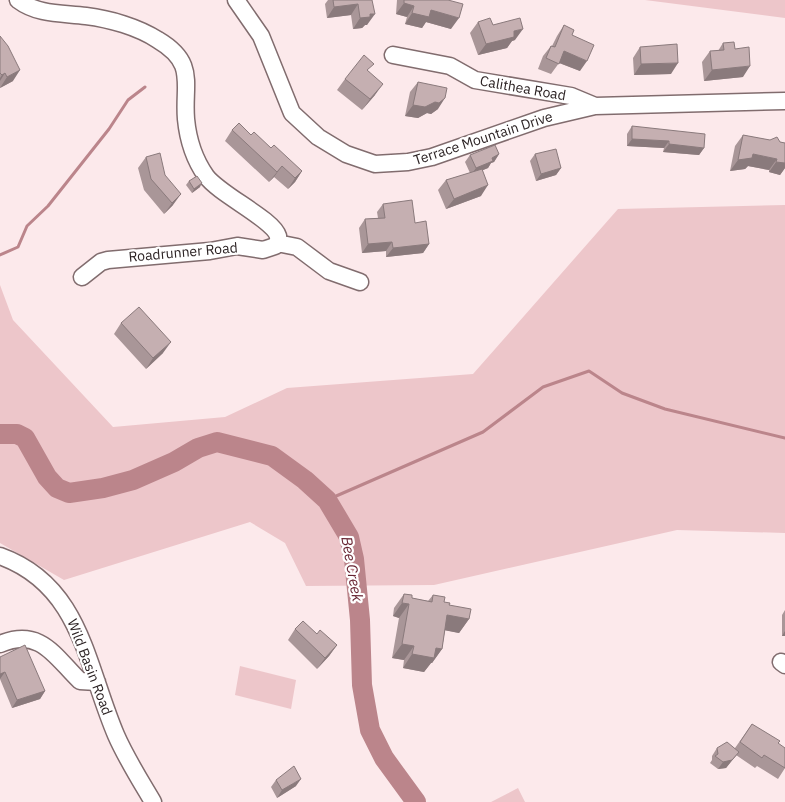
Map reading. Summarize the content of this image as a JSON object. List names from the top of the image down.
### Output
{
  "streets": {
    "street": [
      "Calithea Road",
      "Terrace Mountain Drive",
      "Roadrunner Road",
      "Wild Basin Road"
    ]
  },
  "crossings": [
    ["Calithea Road", "Terrace Mountain Drive"]
  ],
  "water": ["Bee Creek"]
}
